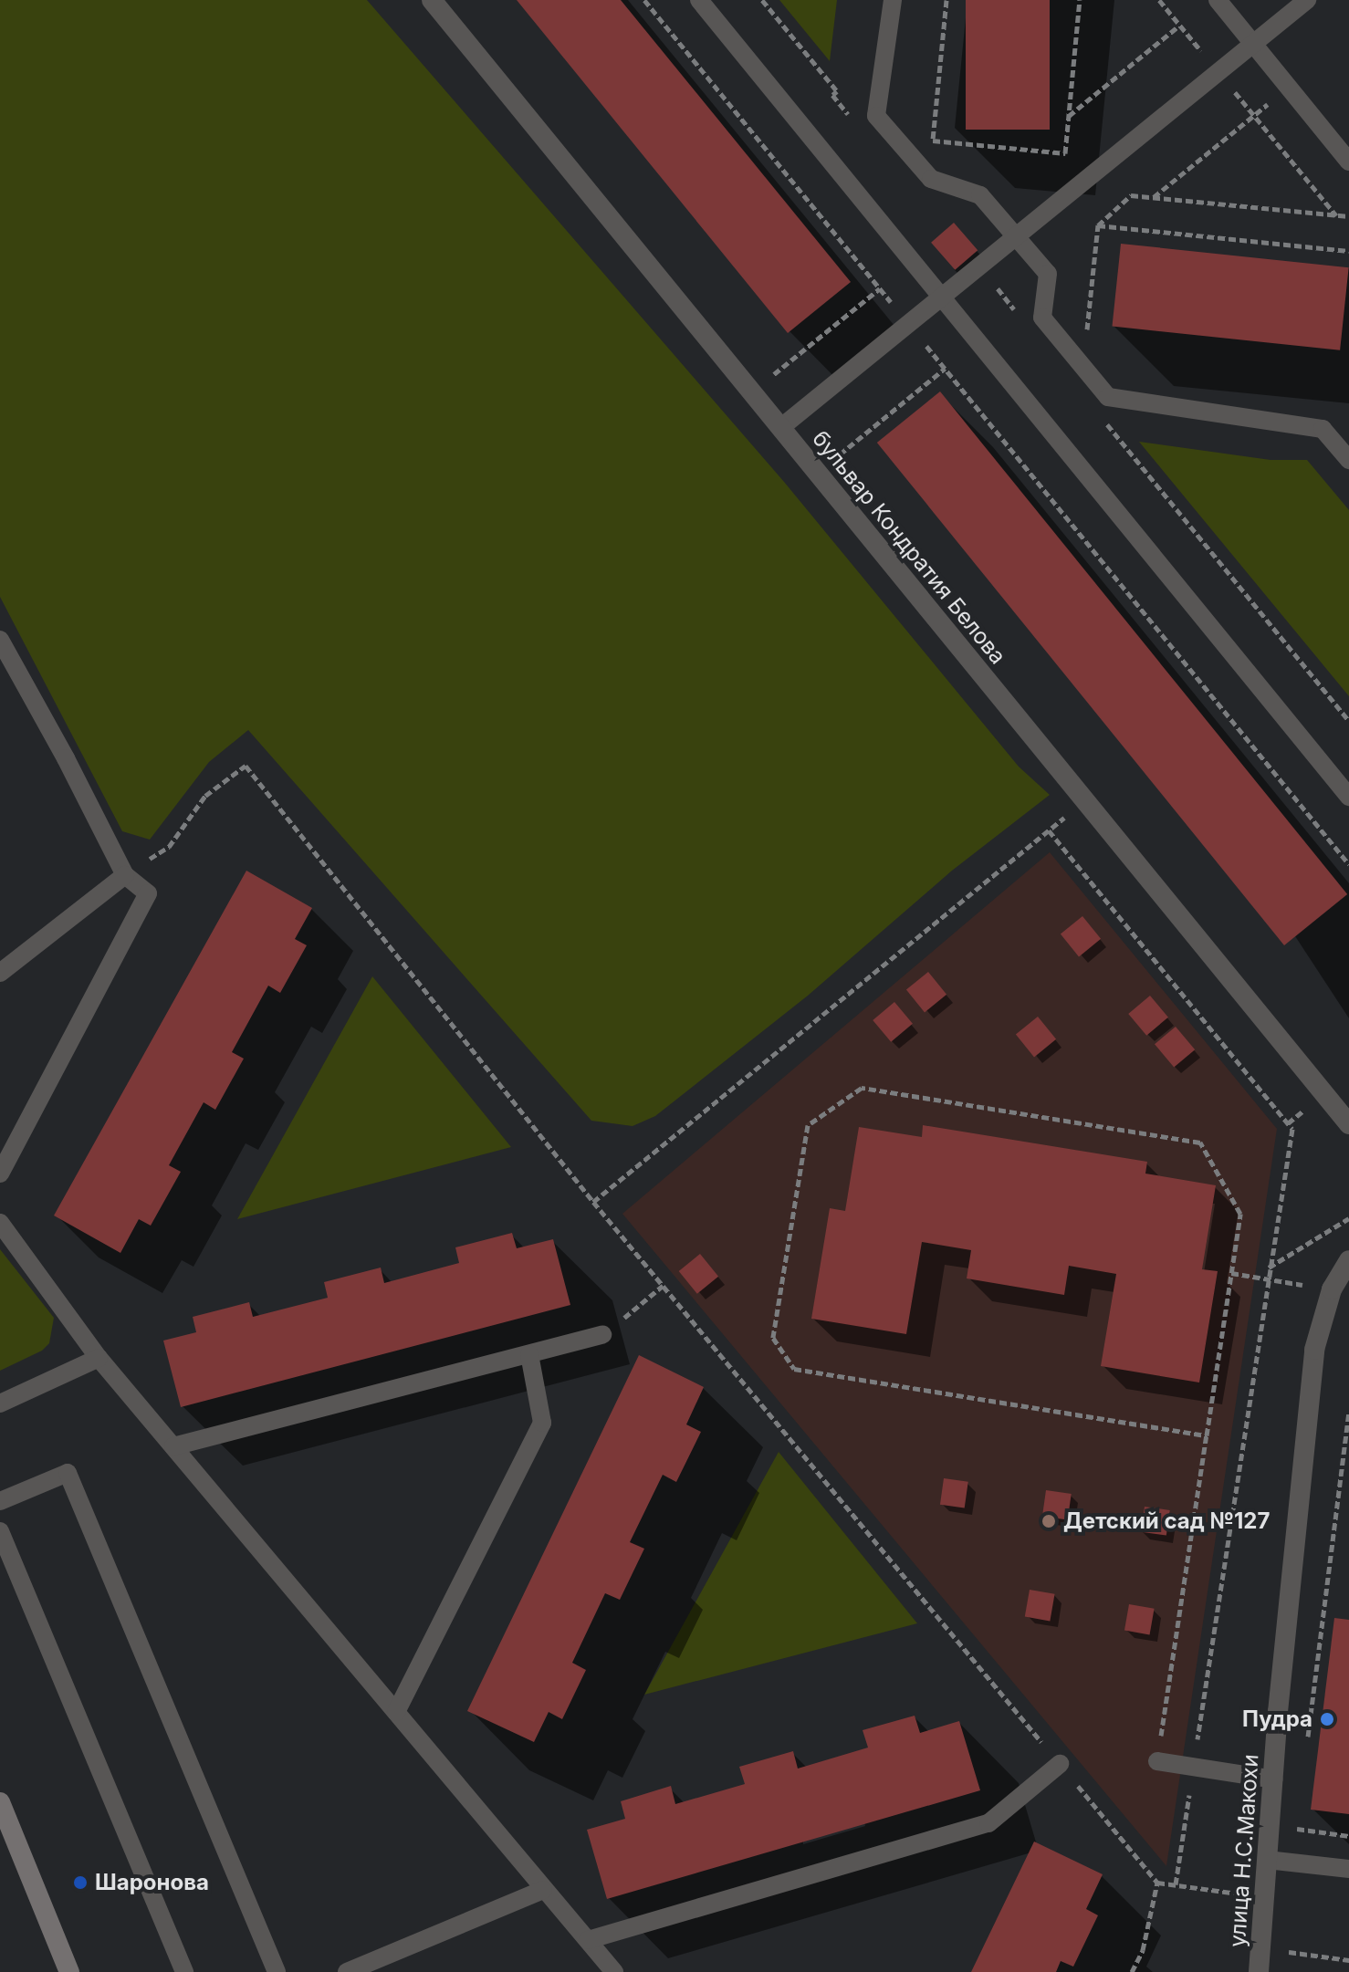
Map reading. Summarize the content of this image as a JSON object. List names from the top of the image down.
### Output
{
  "streets": {
    "street": ["бульвар Кондратия Белова", "улица Н.С.Макохи"]
  },
  "places": ["Детский сад №127", "Пудра", "Шаронова"]
}
